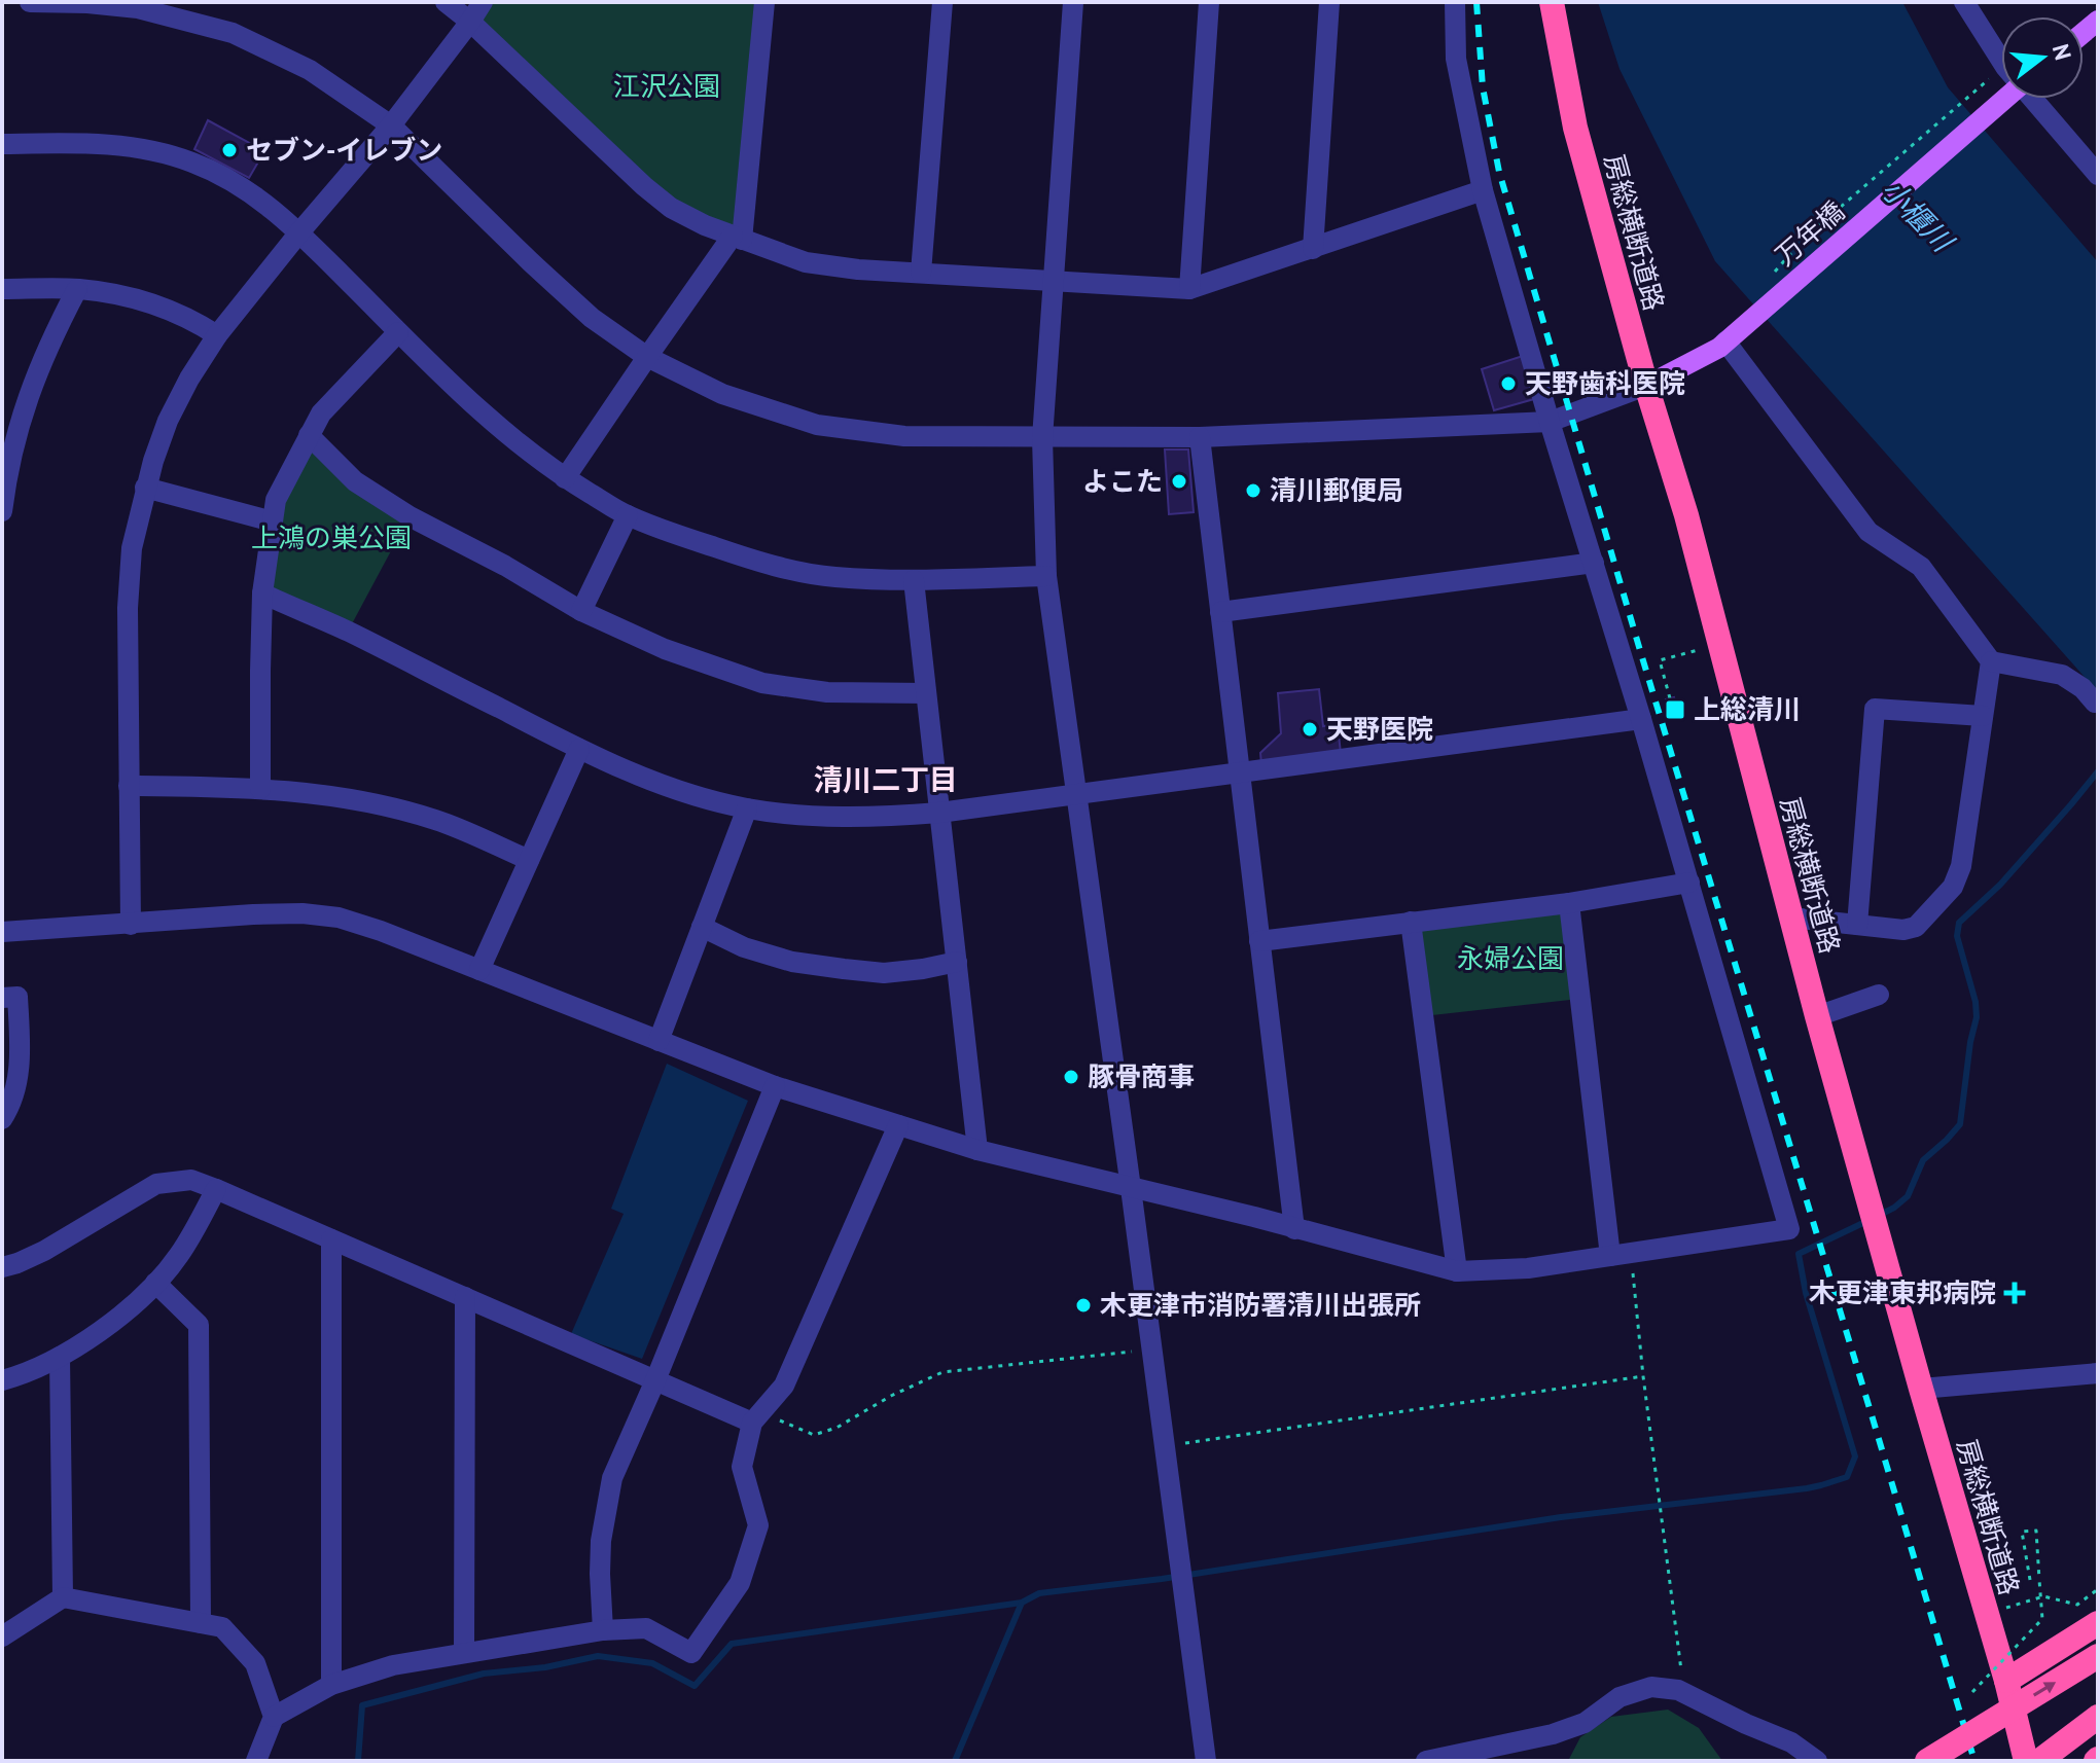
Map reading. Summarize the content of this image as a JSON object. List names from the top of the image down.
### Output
{
  "streets": {
    "highway": ["房総横断道路"],
    "main road": ["万年橋"]
  },
  "crossings": [
    ["房総横断道路", "万年橋"]
  ],
  "districts": ["清川二丁目"],
  "water": ["小櫃川"],
  "parks": ["江沢公園", "上鴻の巣公園", "永婦公園"],
  "places": {
    "other": [
      "セブン-イレブン",
      "天野歯科医院",
      "よこた",
      "清川郵便局",
      "天野医院",
      "豚骨商事",
      "木更津市消防署清川出張所"
    ],
    "transit": ["上総清川"],
    "health": ["木更津東邦病院"]
  },
  "north": "right"
}
